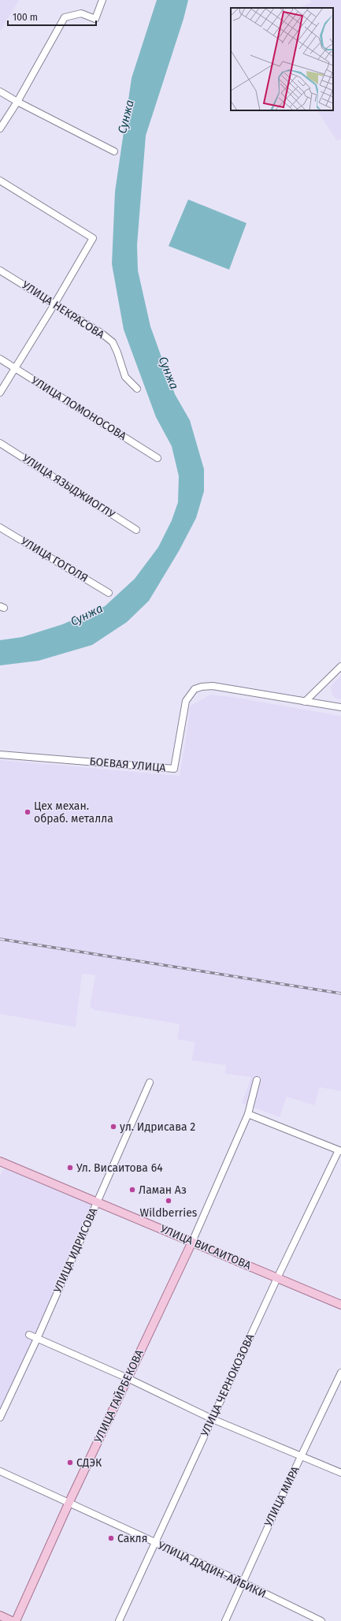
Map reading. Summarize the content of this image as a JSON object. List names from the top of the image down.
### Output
{
  "streets": {
    "main road": ["УЛИЦА ВИСАИТОВА", "УЛИЦА ГАЙРБЕКОВА"],
    "street": [
      "УЛИЦА НЕКРАСОВА",
      "УЛИЦА ЛОМОНОСОВА",
      "УЛИЦА ЯЗЫДЖИОГЛУ",
      "УЛИЦА ГОГОЛЯ",
      "БОЕВАЯ УЛИЦА",
      "УЛИЦА ИДРИСОВА",
      "УЛИЦА ЧЕРНОКОЗОВА",
      "УЛИЦА МИРА",
      "УЛИЦА ДАДИН-АЙБИКИ"
    ]
  },
  "crossings": [
    ["УЛИЦА ВИСАИТОВА", "УЛИЦА ИДРИСОВА"],
    ["УЛИЦА ВИСАИТОВА", "УЛИЦА ЧЕРНОКОЗОВА"],
    ["УЛИЦА ВИСАИТОВА", "УЛИЦА ГАЙРБЕКОВА"],
    ["УЛИЦА ЧЕРНОКОЗОВА", "УЛИЦА ДАДИН-АЙБИКИ"],
    ["УЛИЦА ГАЙРБЕКОВА", "УЛИЦА ДАДИН-АЙБИКИ"],
    ["УЛИЦА МИРА", "УЛИЦА ДАДИН-АЙБИКИ"]
  ],
  "water": ["Сунжа"],
  "places": [
    "Цех механ. обраб. металла",
    "ул. Идрисава 2",
    "Ул. Висаитова 64",
    "Ламан Аз",
    "Wildberries",
    "СДЭК",
    "Сакля"
  ],
  "scale_bar": "100 m"
}
